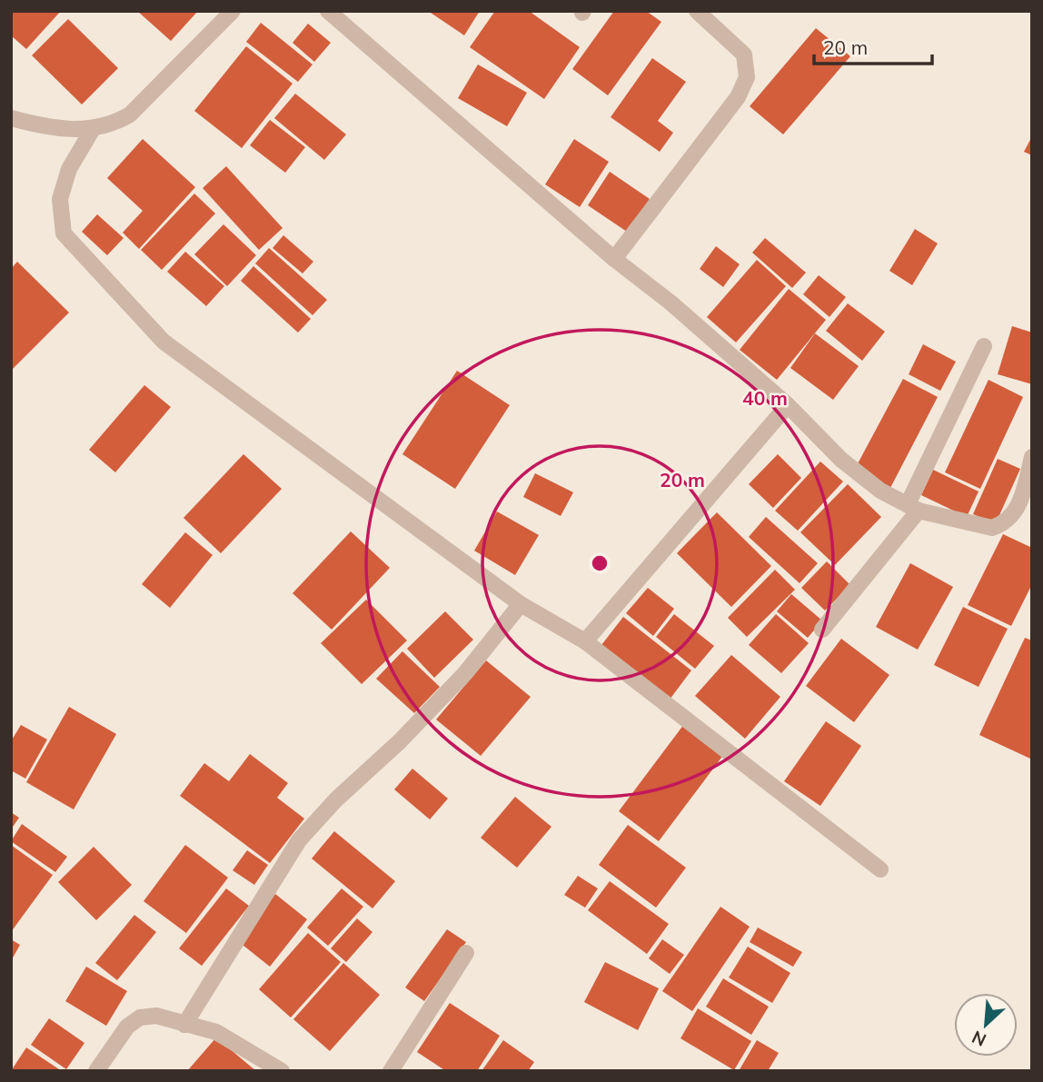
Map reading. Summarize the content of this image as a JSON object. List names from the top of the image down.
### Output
{
  "scale_bar": "20 m",
  "north": "bottom left",
  "rings": ["40 m", "20 m"]
}
